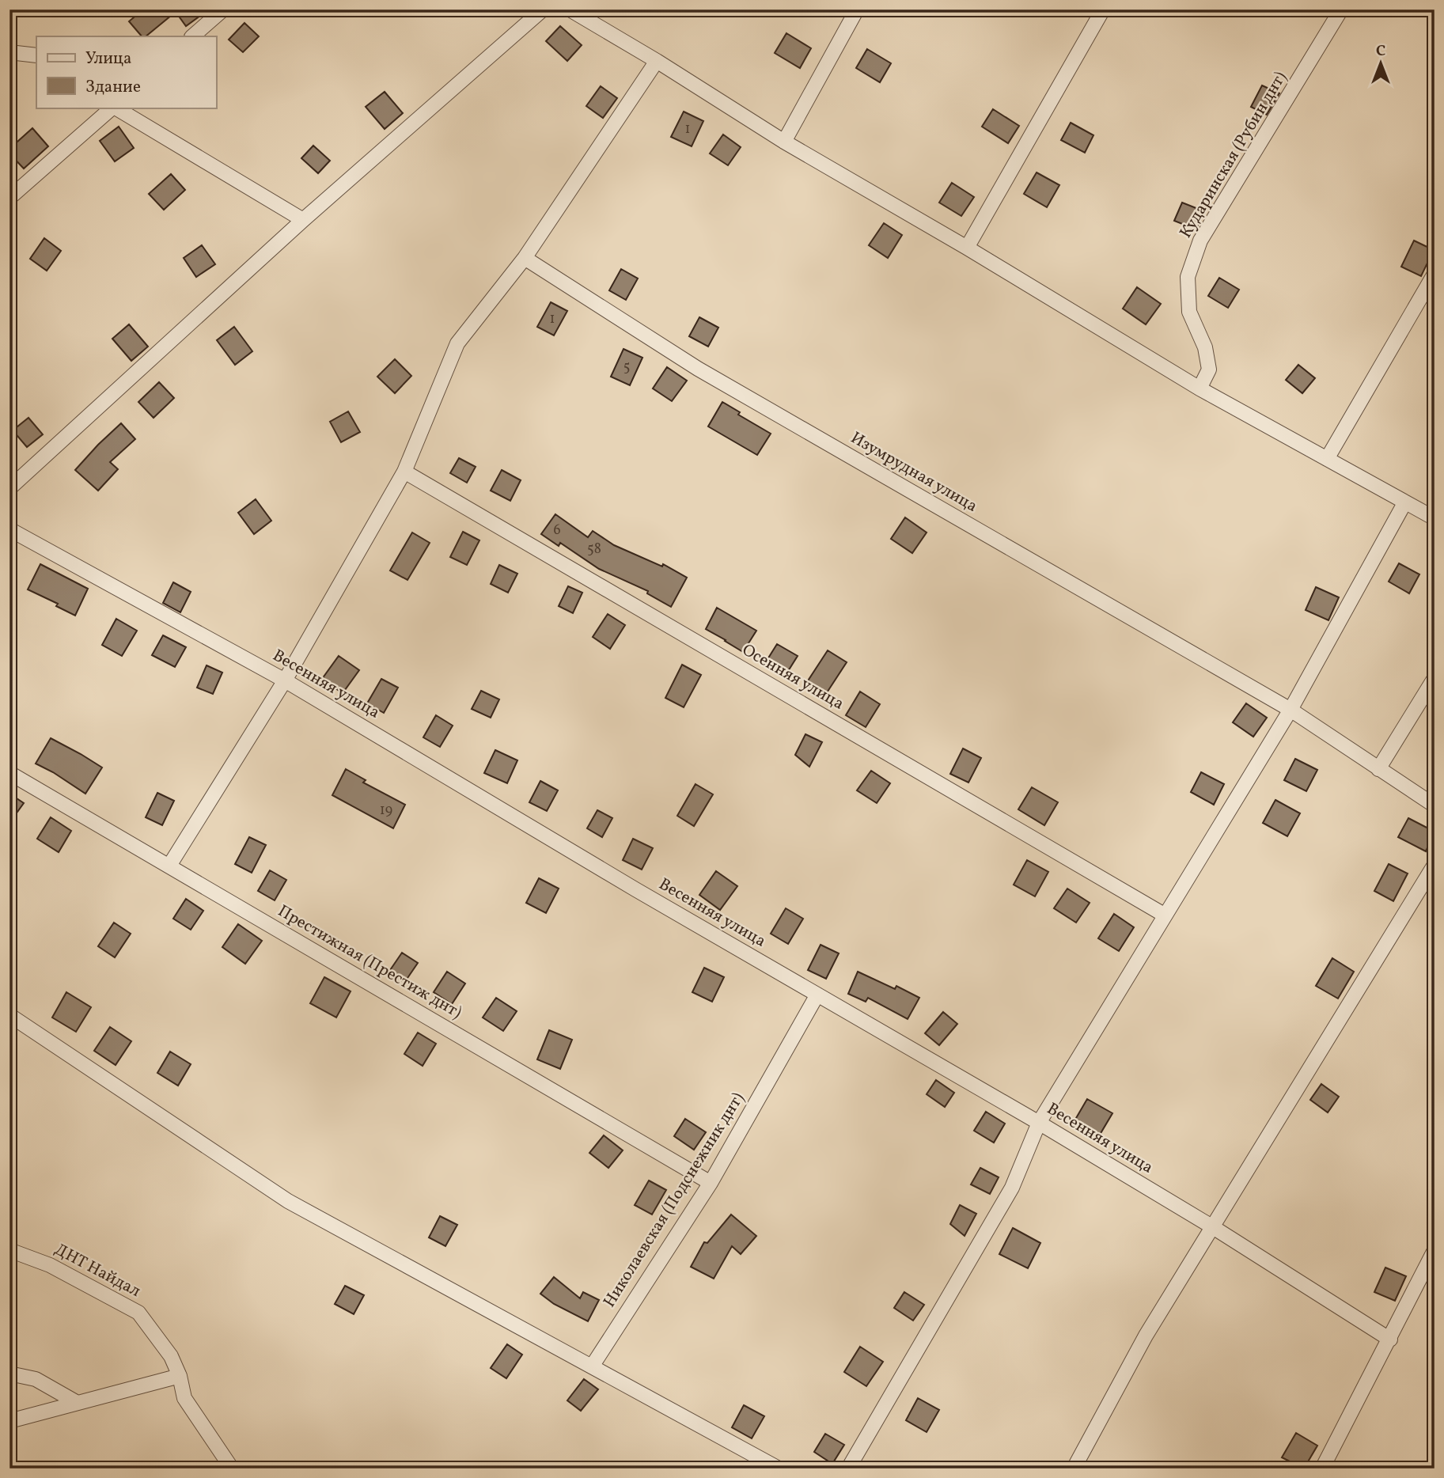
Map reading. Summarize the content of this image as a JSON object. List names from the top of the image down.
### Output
{
  "streets": {
    "street": [
      "Кударинская (Рубин днт)",
      "Изумрудная улица",
      "Осенняя улица",
      "Весенняя улица",
      "Престижная (Престиж днт)",
      "Николаевская (Подснежник днт)",
      "ДНТ Найдал"
    ]
  },
  "crossings": [
    ["Весенняя улица", "Николаевская (Подснежник днт)"],
    ["Престижная (Престиж днт)", "Николаевская (Подснежник днт)"]
  ],
  "house_numbers": [
    "1",
    "1",
    "5",
    "6",
    "58",
    "19"
  ],
  "legend": ["Улица", "Здание"],
  "north": "top"
}
